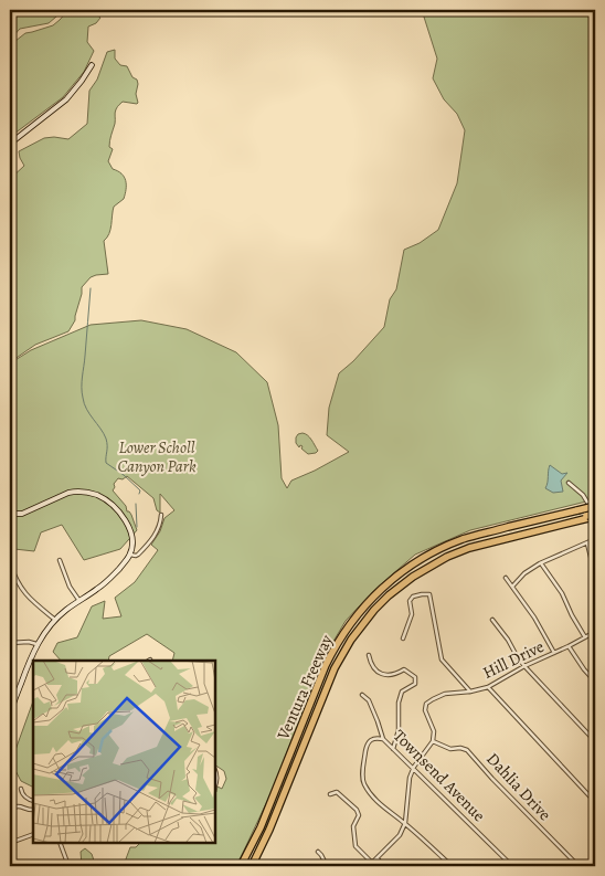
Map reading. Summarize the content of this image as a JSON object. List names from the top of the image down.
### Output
{
  "streets": {
    "highway": ["Ventura Freeway"],
    "street": ["Hill Drive", "Townsend Avenue", "Dahlia Drive"]
  },
  "crossings": [
    ["Hill Drive", "Dahlia Drive"]
  ],
  "parks": ["Lower Scholl Canyon Park"]
}
